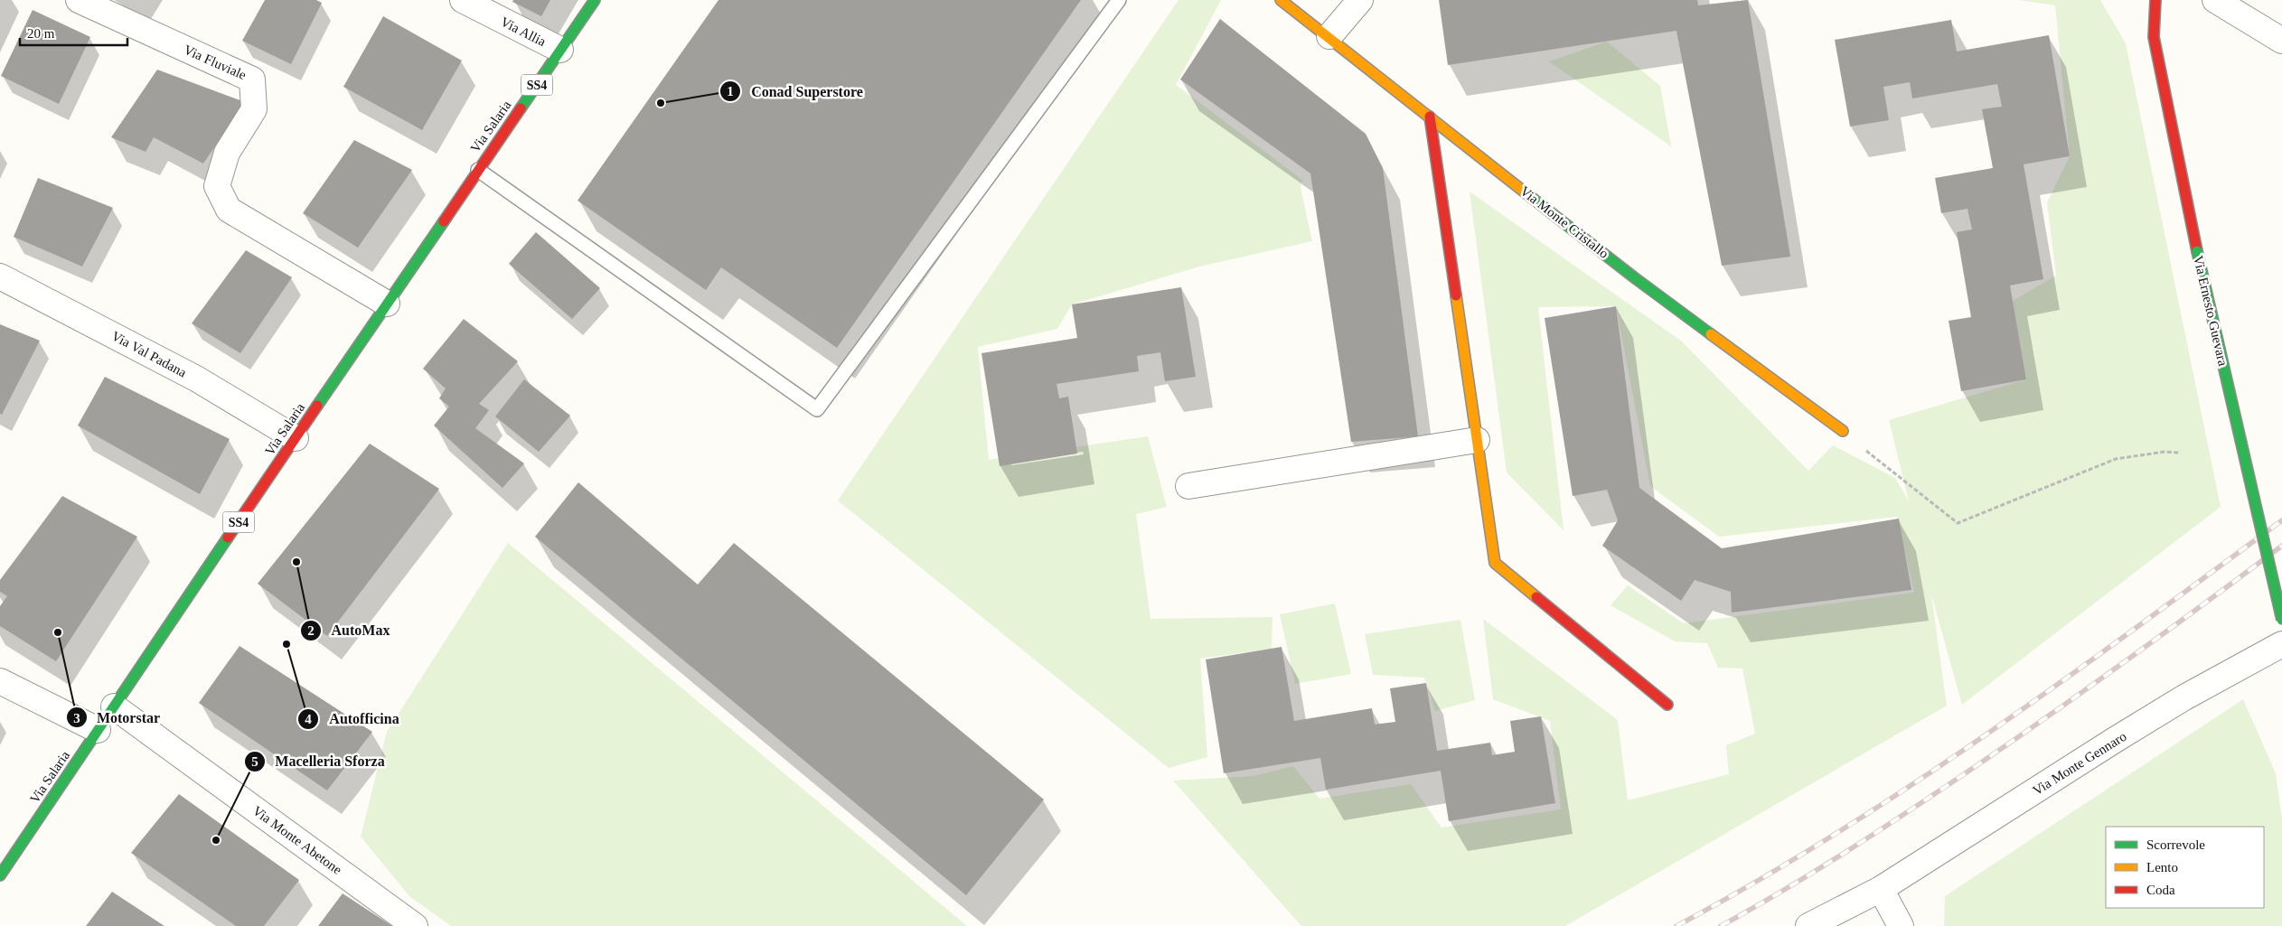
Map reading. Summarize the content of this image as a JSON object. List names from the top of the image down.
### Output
{
  "streets": {
    "street": [
      "Via Allia",
      "Via Fluviale",
      "SS4",
      "Via Salaria",
      "Via Monte Cristallo",
      "Via Ernesto Guevara",
      "Via Val Padana",
      "Via Monte Gennaro",
      "Via Monte Abetone"
    ]
  },
  "crossings": [
    ["Via Allia", "Via Salaria"],
    ["Via Fluviale", "Via Salaria"],
    ["Via Salaria", "Via Val Padana"],
    ["Via Salaria", "Via Monte Abetone"]
  ],
  "places": [
    "Conad Superstore",
    "AutoMax",
    "Motorstar",
    "Autofficina",
    "Macelleria Sforza"
  ],
  "legend": ["Scorrevole", "Lento", "Coda"],
  "scale_bar": "20 m"
}
